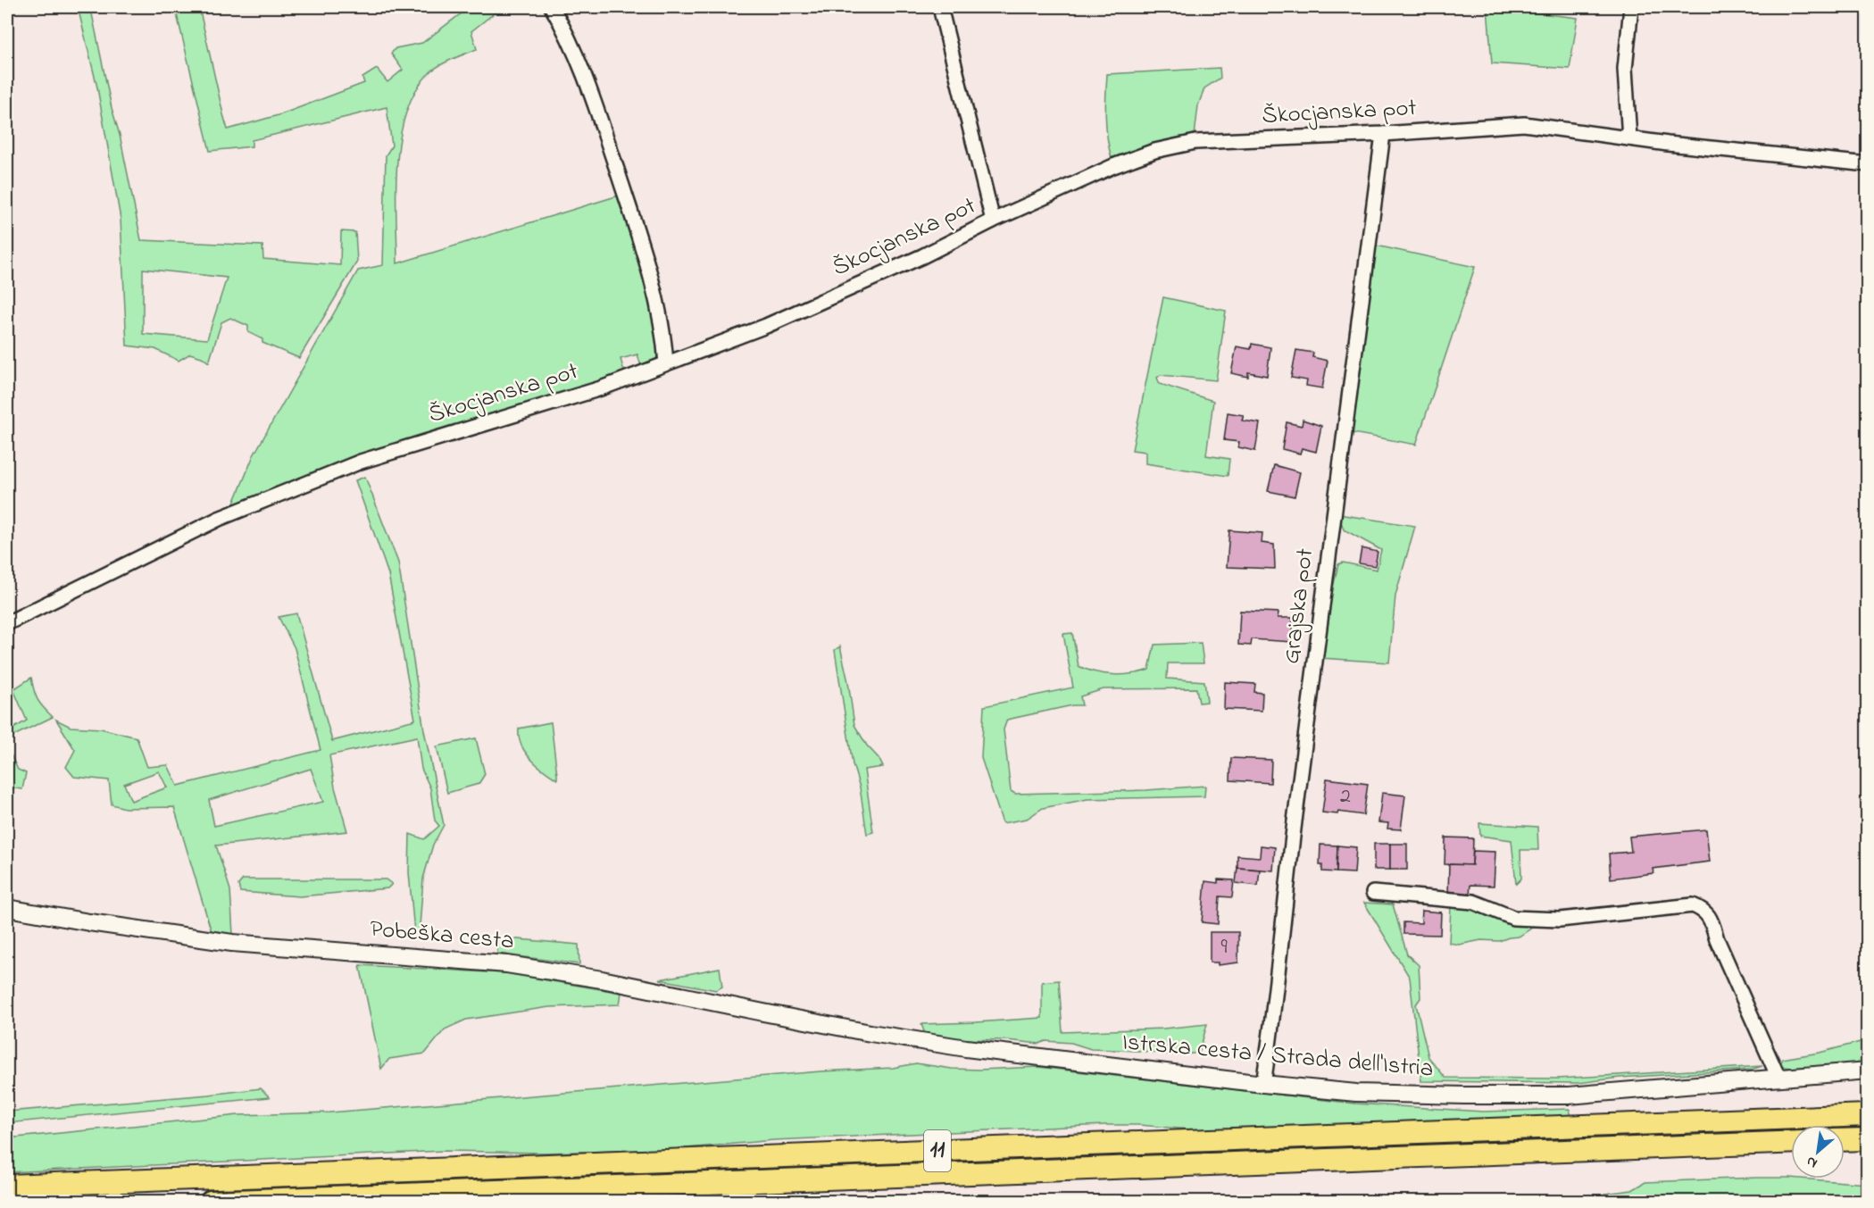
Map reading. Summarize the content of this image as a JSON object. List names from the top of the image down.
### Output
{
  "streets": {
    "highway": ["11"],
    "street": [
      "Škocjanska pot",
      "Grajska pot",
      "Pobeška cesta",
      "Istrska cesta / Strada dell'Istria"
    ]
  },
  "crossings": [
    ["Škocjanska pot", "Grajska pot"],
    ["Grajska pot", "Istrska cesta / Strada dell'Istria"],
    ["Pobeška cesta", "Istrska cesta / Strada dell'Istria"]
  ],
  "house_numbers": ["2", "9"],
  "north": "bottom left"
}
